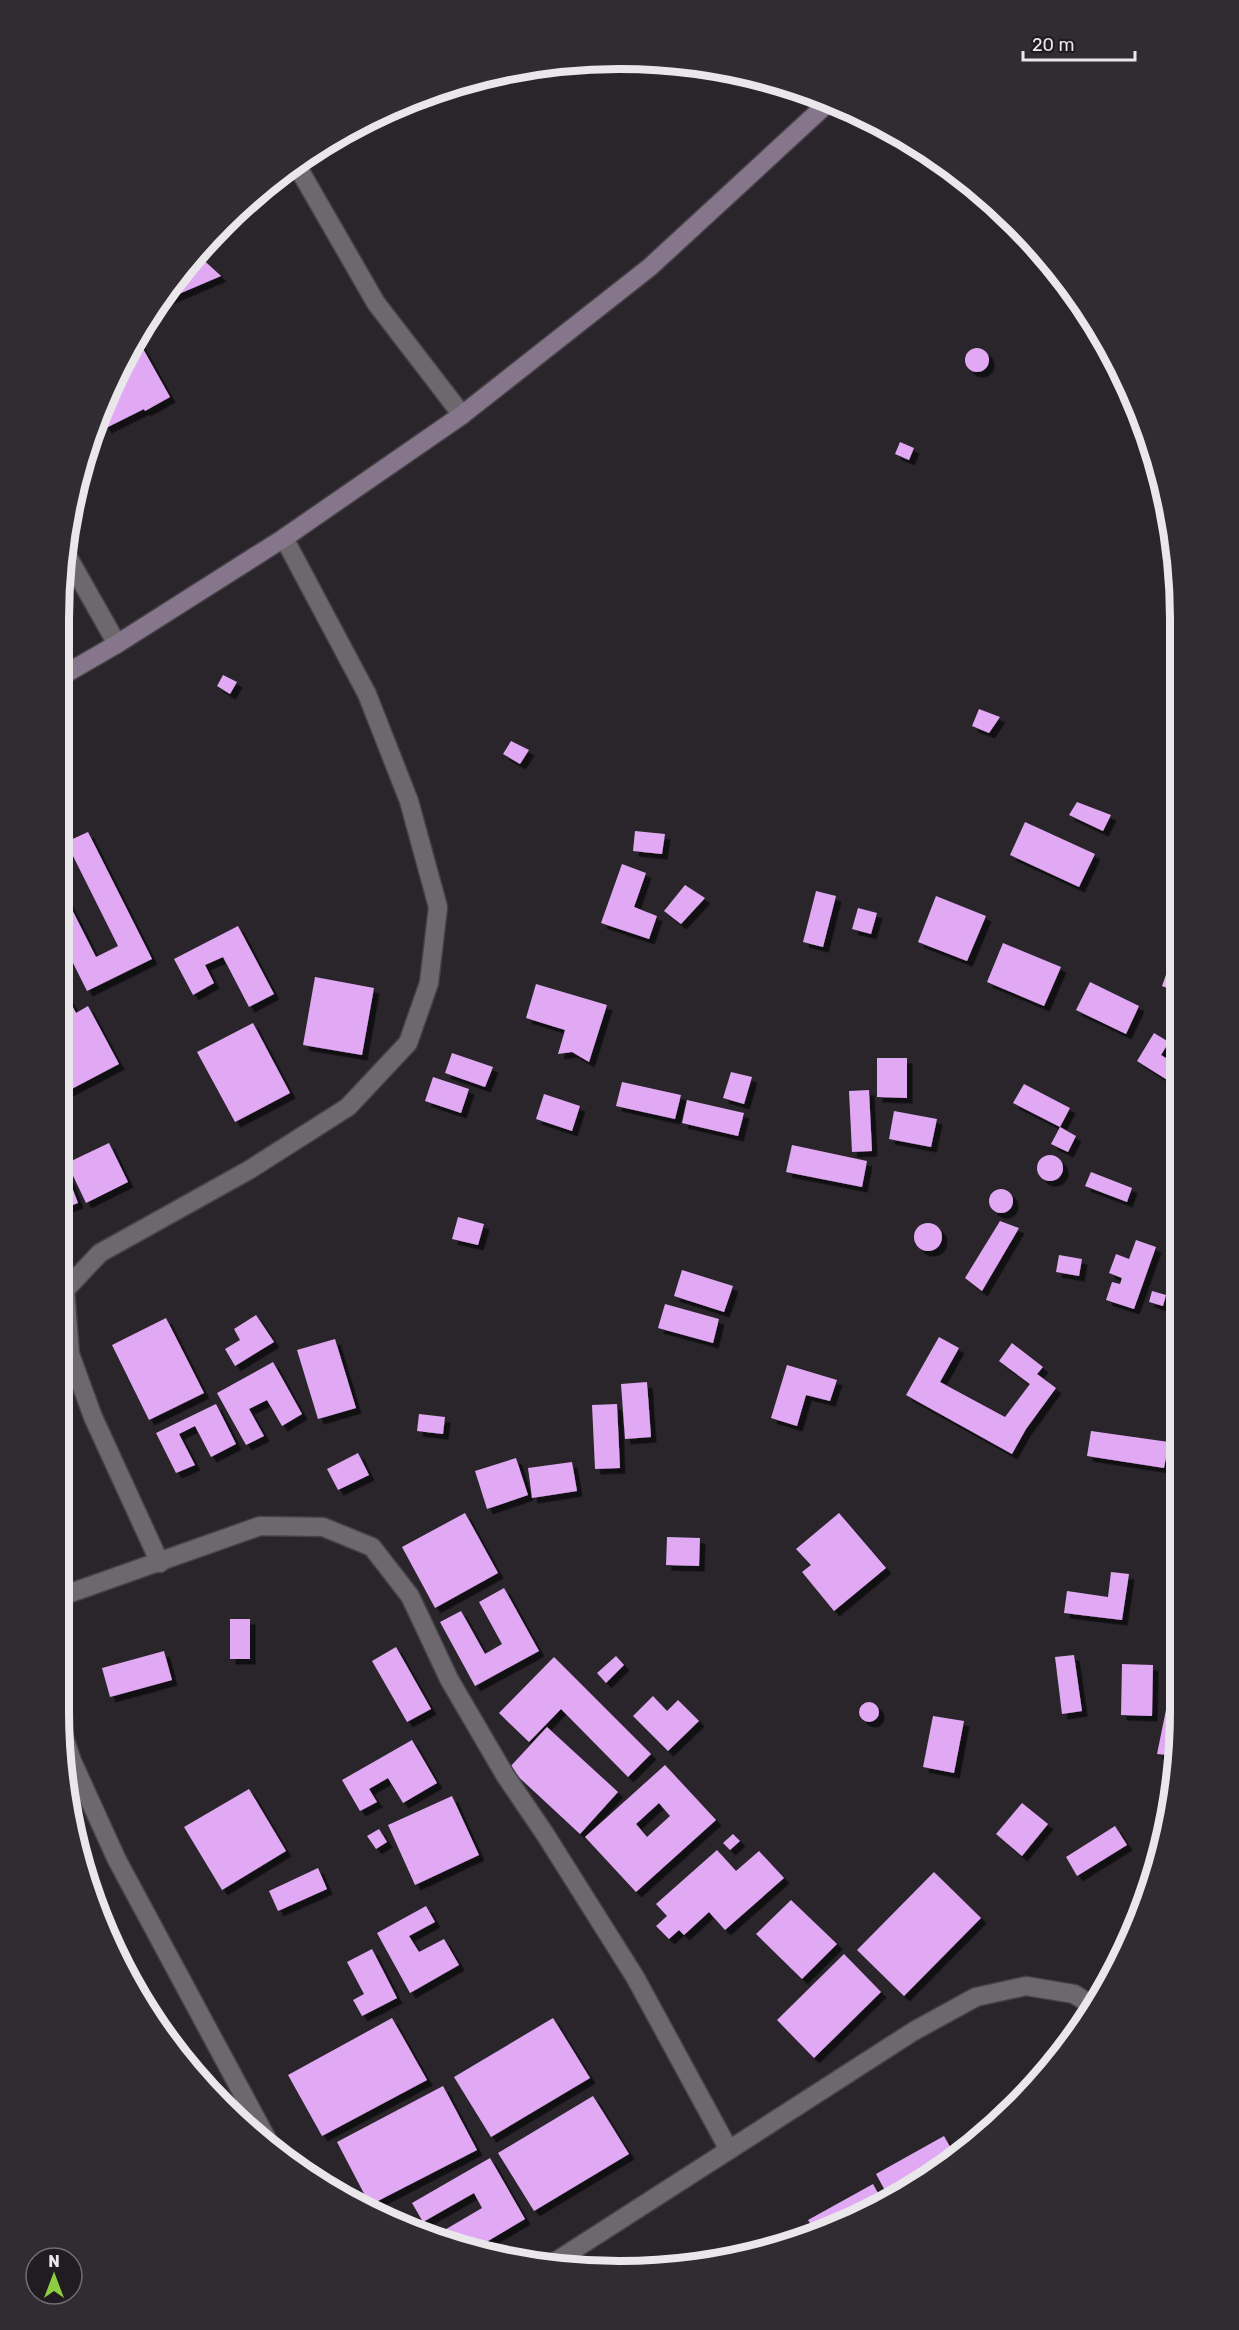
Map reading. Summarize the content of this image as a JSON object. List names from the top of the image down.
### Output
{
  "scale_bar": "20 m",
  "north": "top"
}
